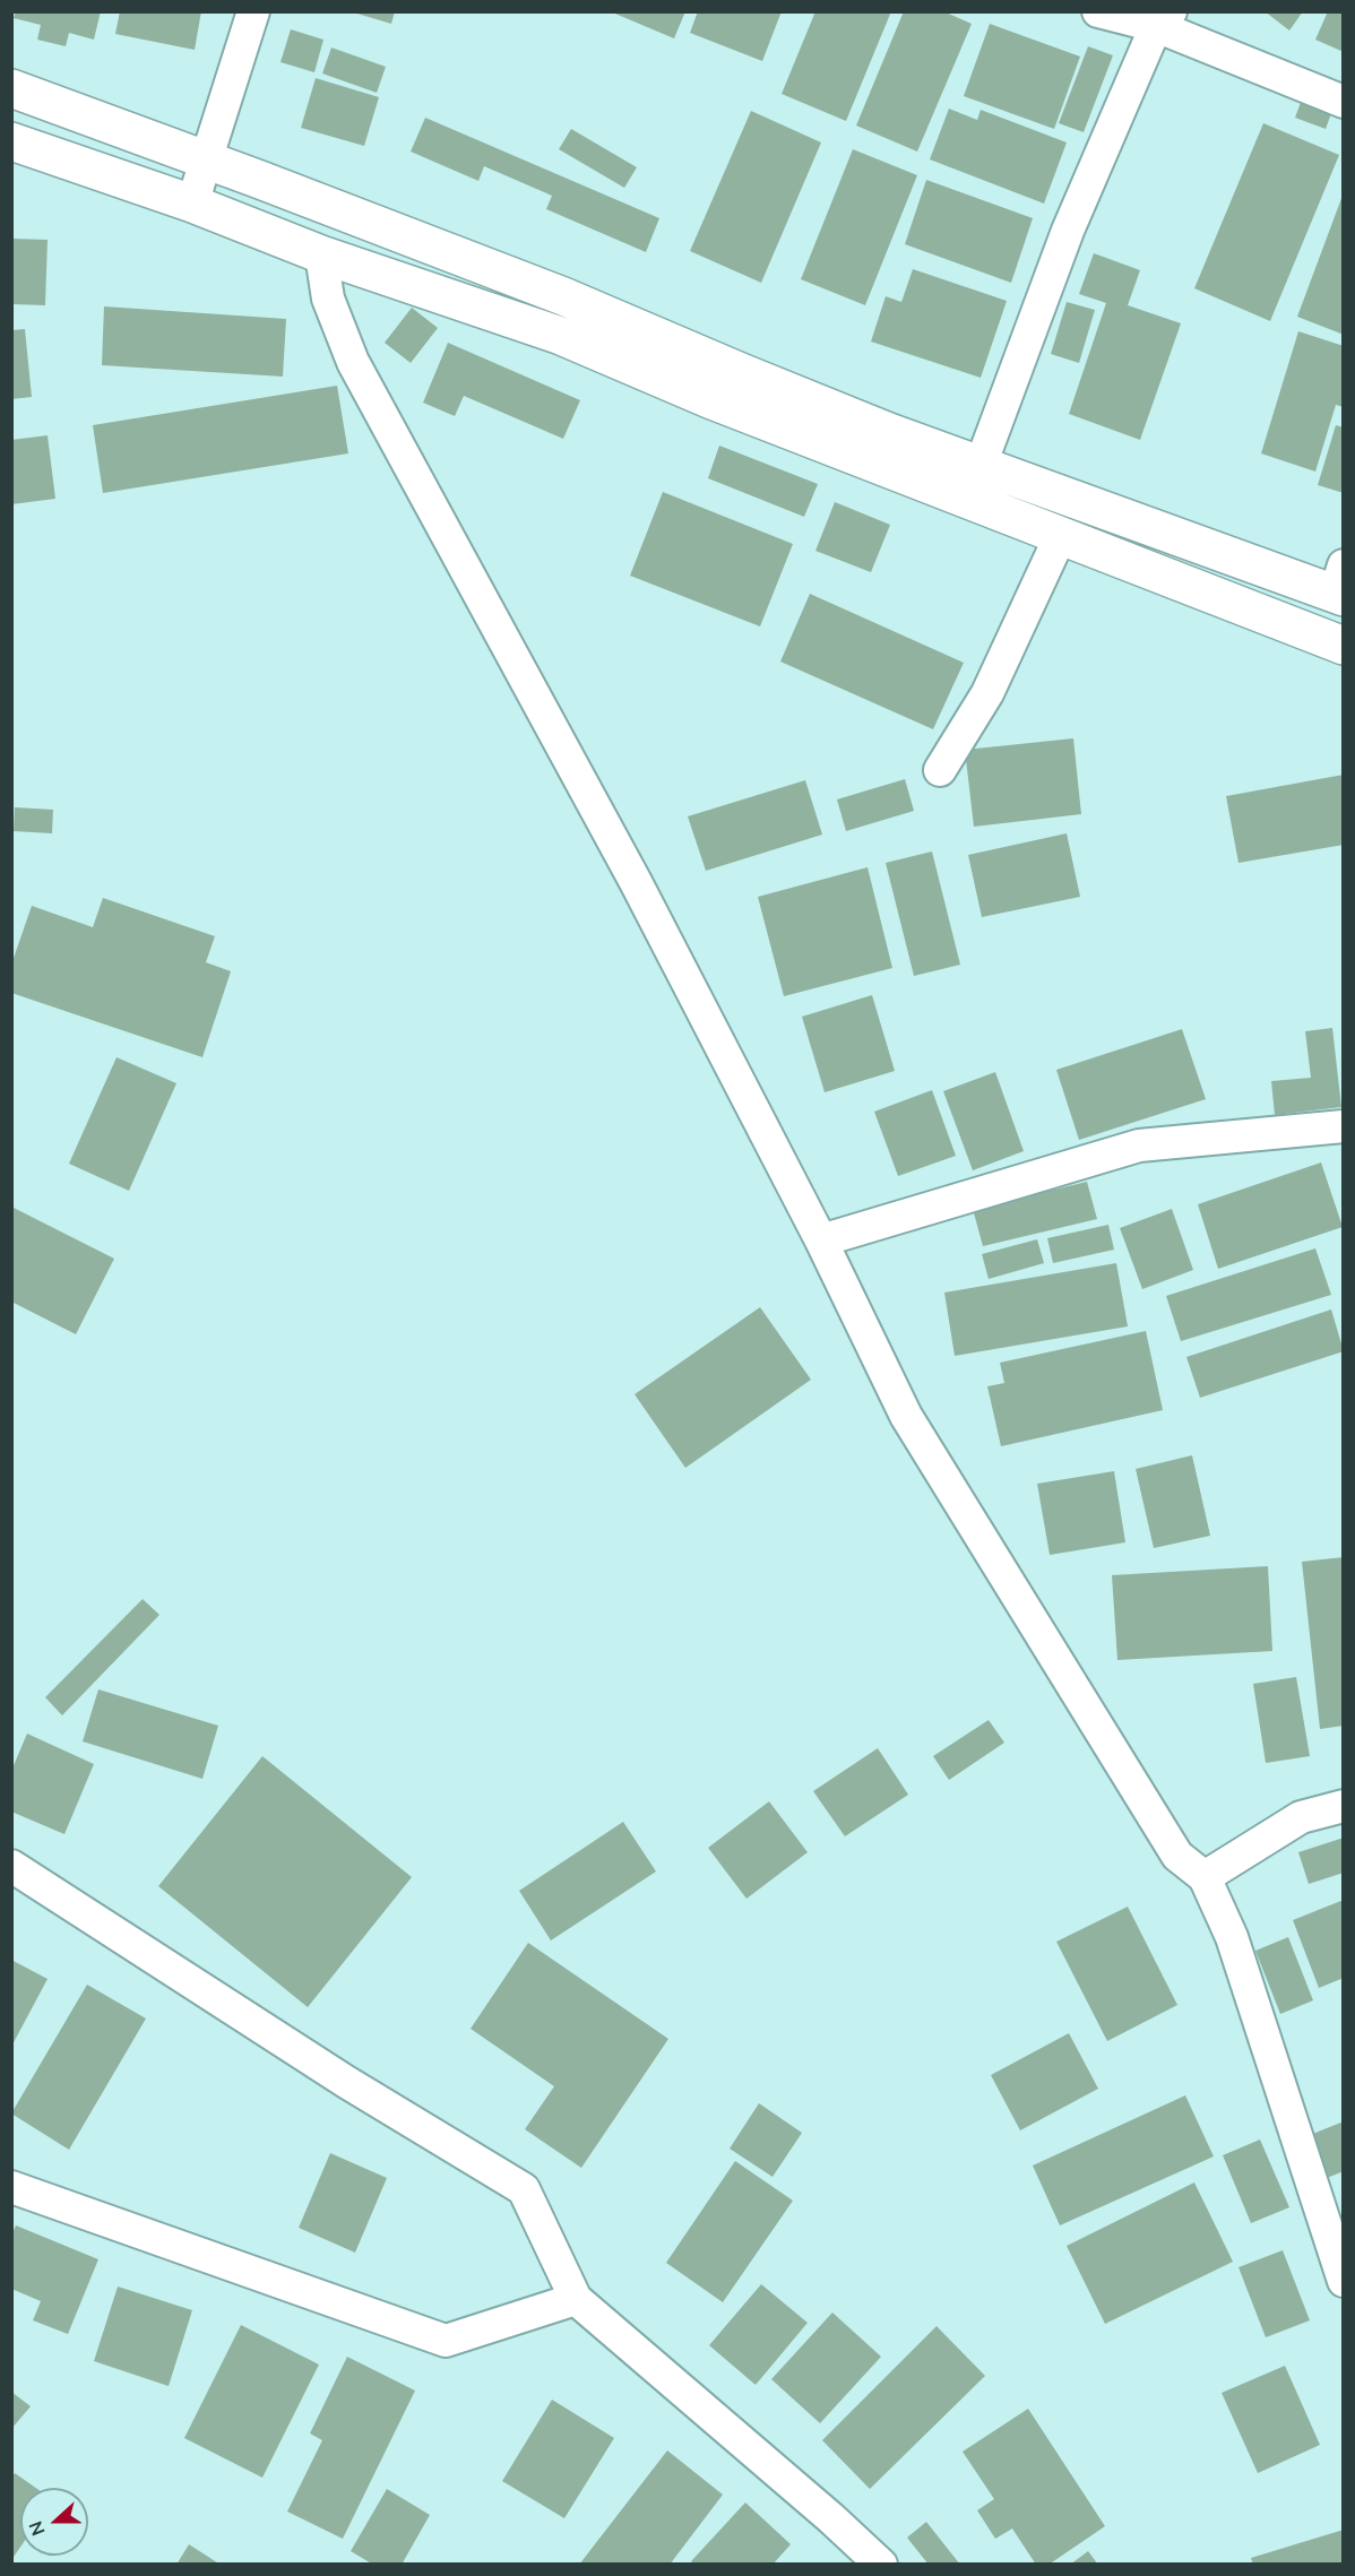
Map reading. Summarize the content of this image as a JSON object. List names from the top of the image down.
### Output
{
  "north": "left"
}
